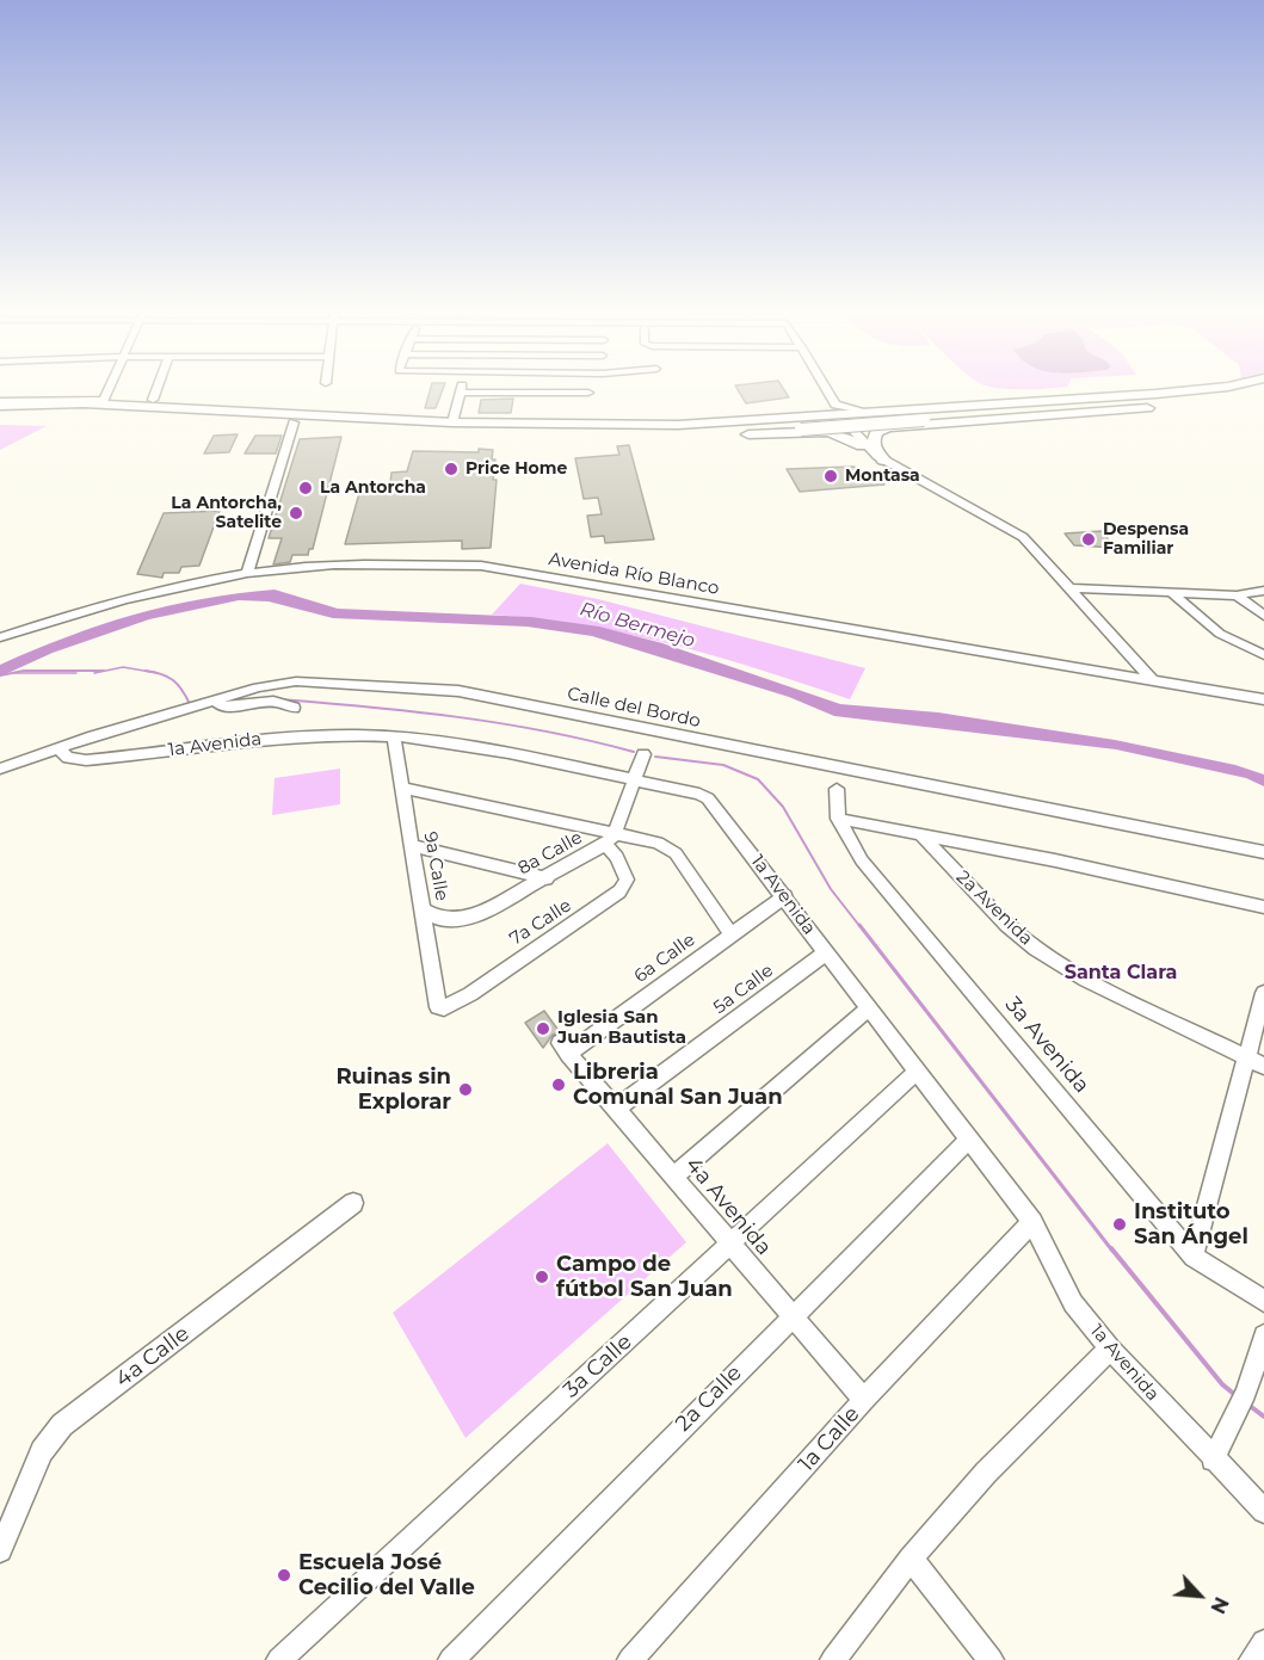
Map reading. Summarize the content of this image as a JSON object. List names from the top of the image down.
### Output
{
  "streets": {
    "street": [
      "Avenida Río Blanco",
      "Calle del Bordo",
      "1a Avenida",
      "8a Calle",
      "9a Calle",
      "2a Avenida",
      "7a Calle",
      "6a Calle",
      "5a Calle",
      "3a Avenida",
      "4a Avenida",
      "4a Calle",
      "3a Calle",
      "2a Calle",
      "1a Calle"
    ]
  },
  "crossings": [
    ["Calle del Bordo", "1a Avenida"],
    ["1a Avenida", "9a Calle"],
    ["1a Avenida", "6a Calle"],
    ["1a Avenida", "5a Calle"],
    ["1a Avenida", "3a Calle"],
    ["1a Avenida", "2a Calle"],
    ["1a Avenida", "1a Calle"],
    ["8a Calle", "9a Calle"],
    ["8a Calle", "7a Calle"],
    ["9a Calle", "7a Calle"],
    ["6a Calle", "4a Avenida"],
    ["5a Calle", "4a Avenida"],
    ["4a Avenida", "3a Calle"],
    ["4a Avenida", "2a Calle"],
    ["4a Avenida", "1a Calle"]
  ],
  "districts": ["Santa Clara"],
  "water": ["Río Bermejo"],
  "places": [
    "Price Home",
    "Montasa",
    "La Antorcha",
    "La Antorcha, Satelite",
    "Despensa Familiar",
    "Iglesia San Juan Bautista",
    "Libreria Comunal San Juan",
    "Ruinas sin Explorar",
    "Instituto San Ángel",
    "Campo de fútbol San Juan",
    "Escuela José Cecilio del Valle"
  ],
  "north": "bottom right"
}
